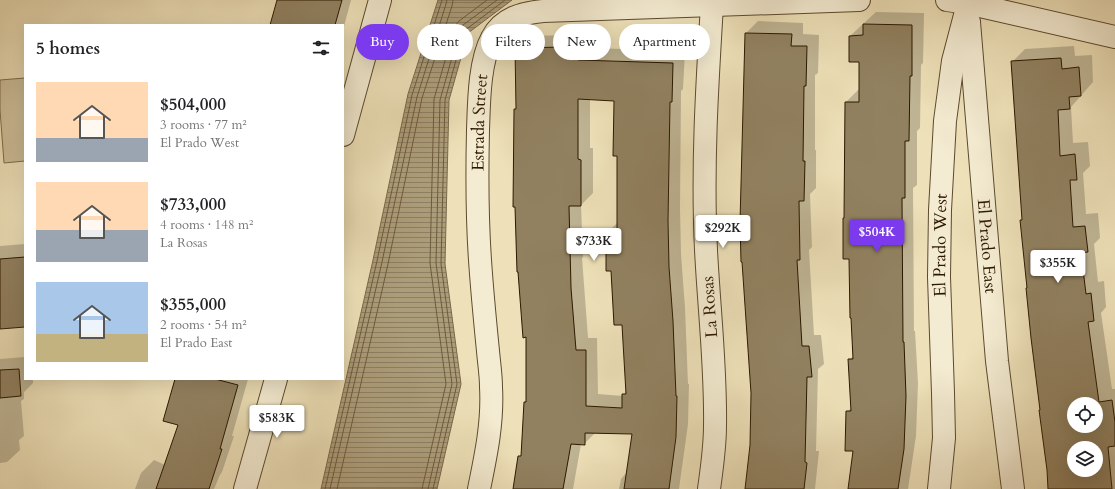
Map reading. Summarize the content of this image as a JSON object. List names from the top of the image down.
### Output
{
  "streets": {
    "street": [
      "Estrada Street",
      "El Prado West",
      "El Prado East",
      "La Rosas"
    ]
  },
  "crossings": [
    ["Estrada Street", "La Rosas"],
    ["El Prado West", "El Prado East"]
  ],
  "page": {
    "chip": [
      "Buy",
      "Rent",
      "Filters",
      "New",
      "Apartment"
    ],
    "heading": "5 homes",
    "list": [
      {
        "name": "$504,000",
        "note": "3 rooms · 77 m² · El Prado West"
      },
      {
        "name": "$733,000",
        "note": "4 rooms · 148 m² · La Rosas"
      },
      {
        "name": "$355,000",
        "note": "2 rooms · 54 m² · El Prado East"
      }
    ],
    "price": [
      "$292K",
      "$504K",
      "$733K",
      "$355K",
      "$583K"
    ]
  }
}
